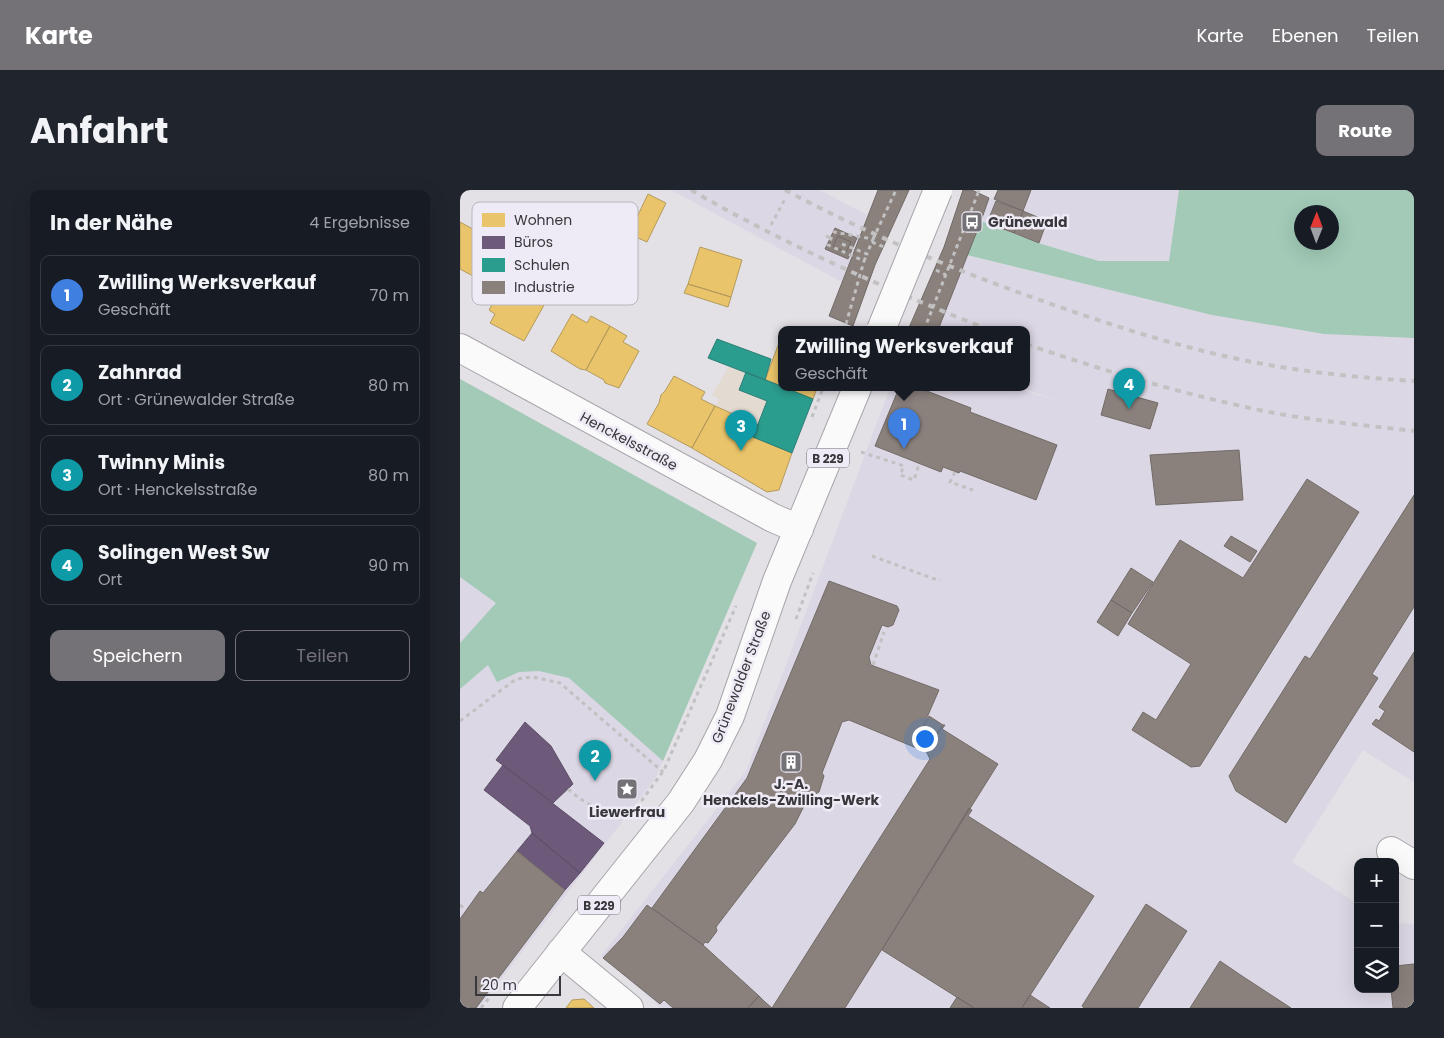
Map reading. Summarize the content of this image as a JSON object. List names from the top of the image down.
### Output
{
  "streets": {
    "main road": ["Henckelsstraße", "B 229", "Grünewalder Straße"]
  },
  "crossings": [
    ["Henckelsstraße", "Grünewalder Straße"]
  ],
  "places": {
    "bus stop": ["Grünewald"],
    "building": ["J.-A. Henckels-Zwilling-Werk"],
    "place": ["Liewerfrau"]
  },
  "legend": [
    "Wohnen",
    "Büros",
    "Schulen",
    "Industrie"
  ],
  "scale_bar": "20 m",
  "north": "top",
  "page": {
    "header": "Karte",
    "nav": ["Karte", "Ebenen", "Teilen"],
    "title": "Anfahrt",
    "buttons": [
      "Route",
      ["Speichern", "Teilen"]
    ],
    "heading": ["In der Nähe", "4 Ergebnisse"],
    "list": [
      {
        "mark": "1",
        "name": "Zwilling Werksverkauf",
        "note": "Geschäft",
        "value": "70 m"
      },
      {
        "mark": "2",
        "name": "Zahnrad",
        "note": "Ort · Grünewalder Straße",
        "value": "80 m"
      },
      {
        "mark": "3",
        "name": "Twinny Minis",
        "note": "Ort · Henckelsstraße",
        "value": "80 m"
      },
      {
        "mark": "4",
        "name": "Solingen West Sw",
        "note": "Ort",
        "value": "90 m"
      }
    ],
    "popup": ["Zwilling Werksverkauf", "Geschäft"],
    "pins": [
      "4",
      "1",
      "3",
      "2"
    ],
    "map_buttons": ["+", "−"],
    "scale": "20 m"
  }
}
